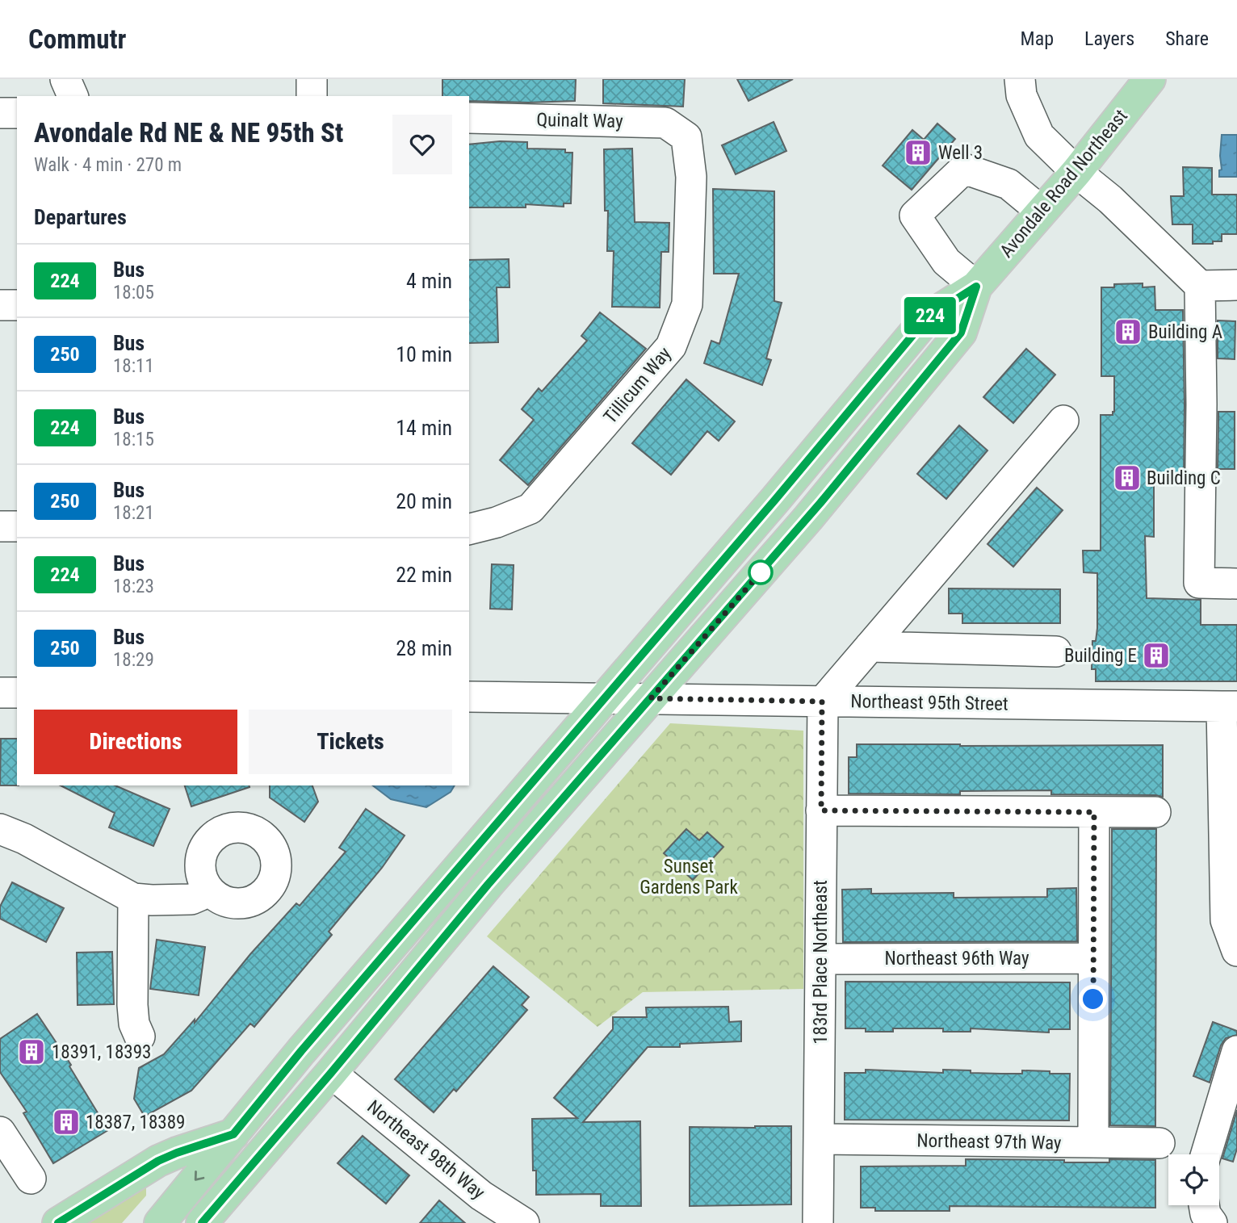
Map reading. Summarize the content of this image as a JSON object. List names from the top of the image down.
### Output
{
  "streets": {
    "main road": ["Avondale Road Northeast"],
    "street": [
      "Quinalt Way",
      "Tillicum Way",
      "Northeast 95th Street",
      "Northeast 96th Way",
      "183rd Place Northeast",
      "Northeast 97th Way",
      "Northeast 98th Way"
    ]
  },
  "crossings": [
    ["Quinalt Way", "Tillicum Way"],
    ["Avondale Road Northeast", "Northeast 95th Street"],
    ["Avondale Road Northeast", "Northeast 98th Way"],
    ["Northeast 95th Street", "183rd Place Northeast"],
    ["Northeast 96th Way", "183rd Place Northeast"],
    ["183rd Place Northeast", "Northeast 97th Way"]
  ],
  "parks": ["Sunset Gardens Park"],
  "places": {
    "building": [
      "Well 3",
      "Building A",
      "Building C",
      "Building E",
      "18391, 18393",
      "18387, 18389"
    ]
  },
  "lines": ["bus line 224"],
  "page": {
    "header": "Commutr",
    "nav": ["Map", "Layers", "Share"],
    "on_map": "224",
    "heading": [
      ["Avondale Rd NE & NE 95th St", "Walk · 4 min · 270 m"],
      "Departures"
    ],
    "list": [
      {
        "mark": "224",
        "name": "Bus",
        "note": "18:05",
        "value": "4 min"
      },
      {
        "mark": "250",
        "name": "Bus",
        "note": "18:11",
        "value": "10 min"
      },
      {
        "mark": "224",
        "name": "Bus",
        "note": "18:15",
        "value": "14 min"
      },
      {
        "mark": "250",
        "name": "Bus",
        "note": "18:21",
        "value": "20 min"
      },
      {
        "mark": "224",
        "name": "Bus",
        "note": "18:23",
        "value": "22 min"
      },
      {
        "mark": "250",
        "name": "Bus",
        "note": "18:29",
        "value": "28 min"
      }
    ],
    "buttons": ["Directions", "Tickets"]
  }
}
